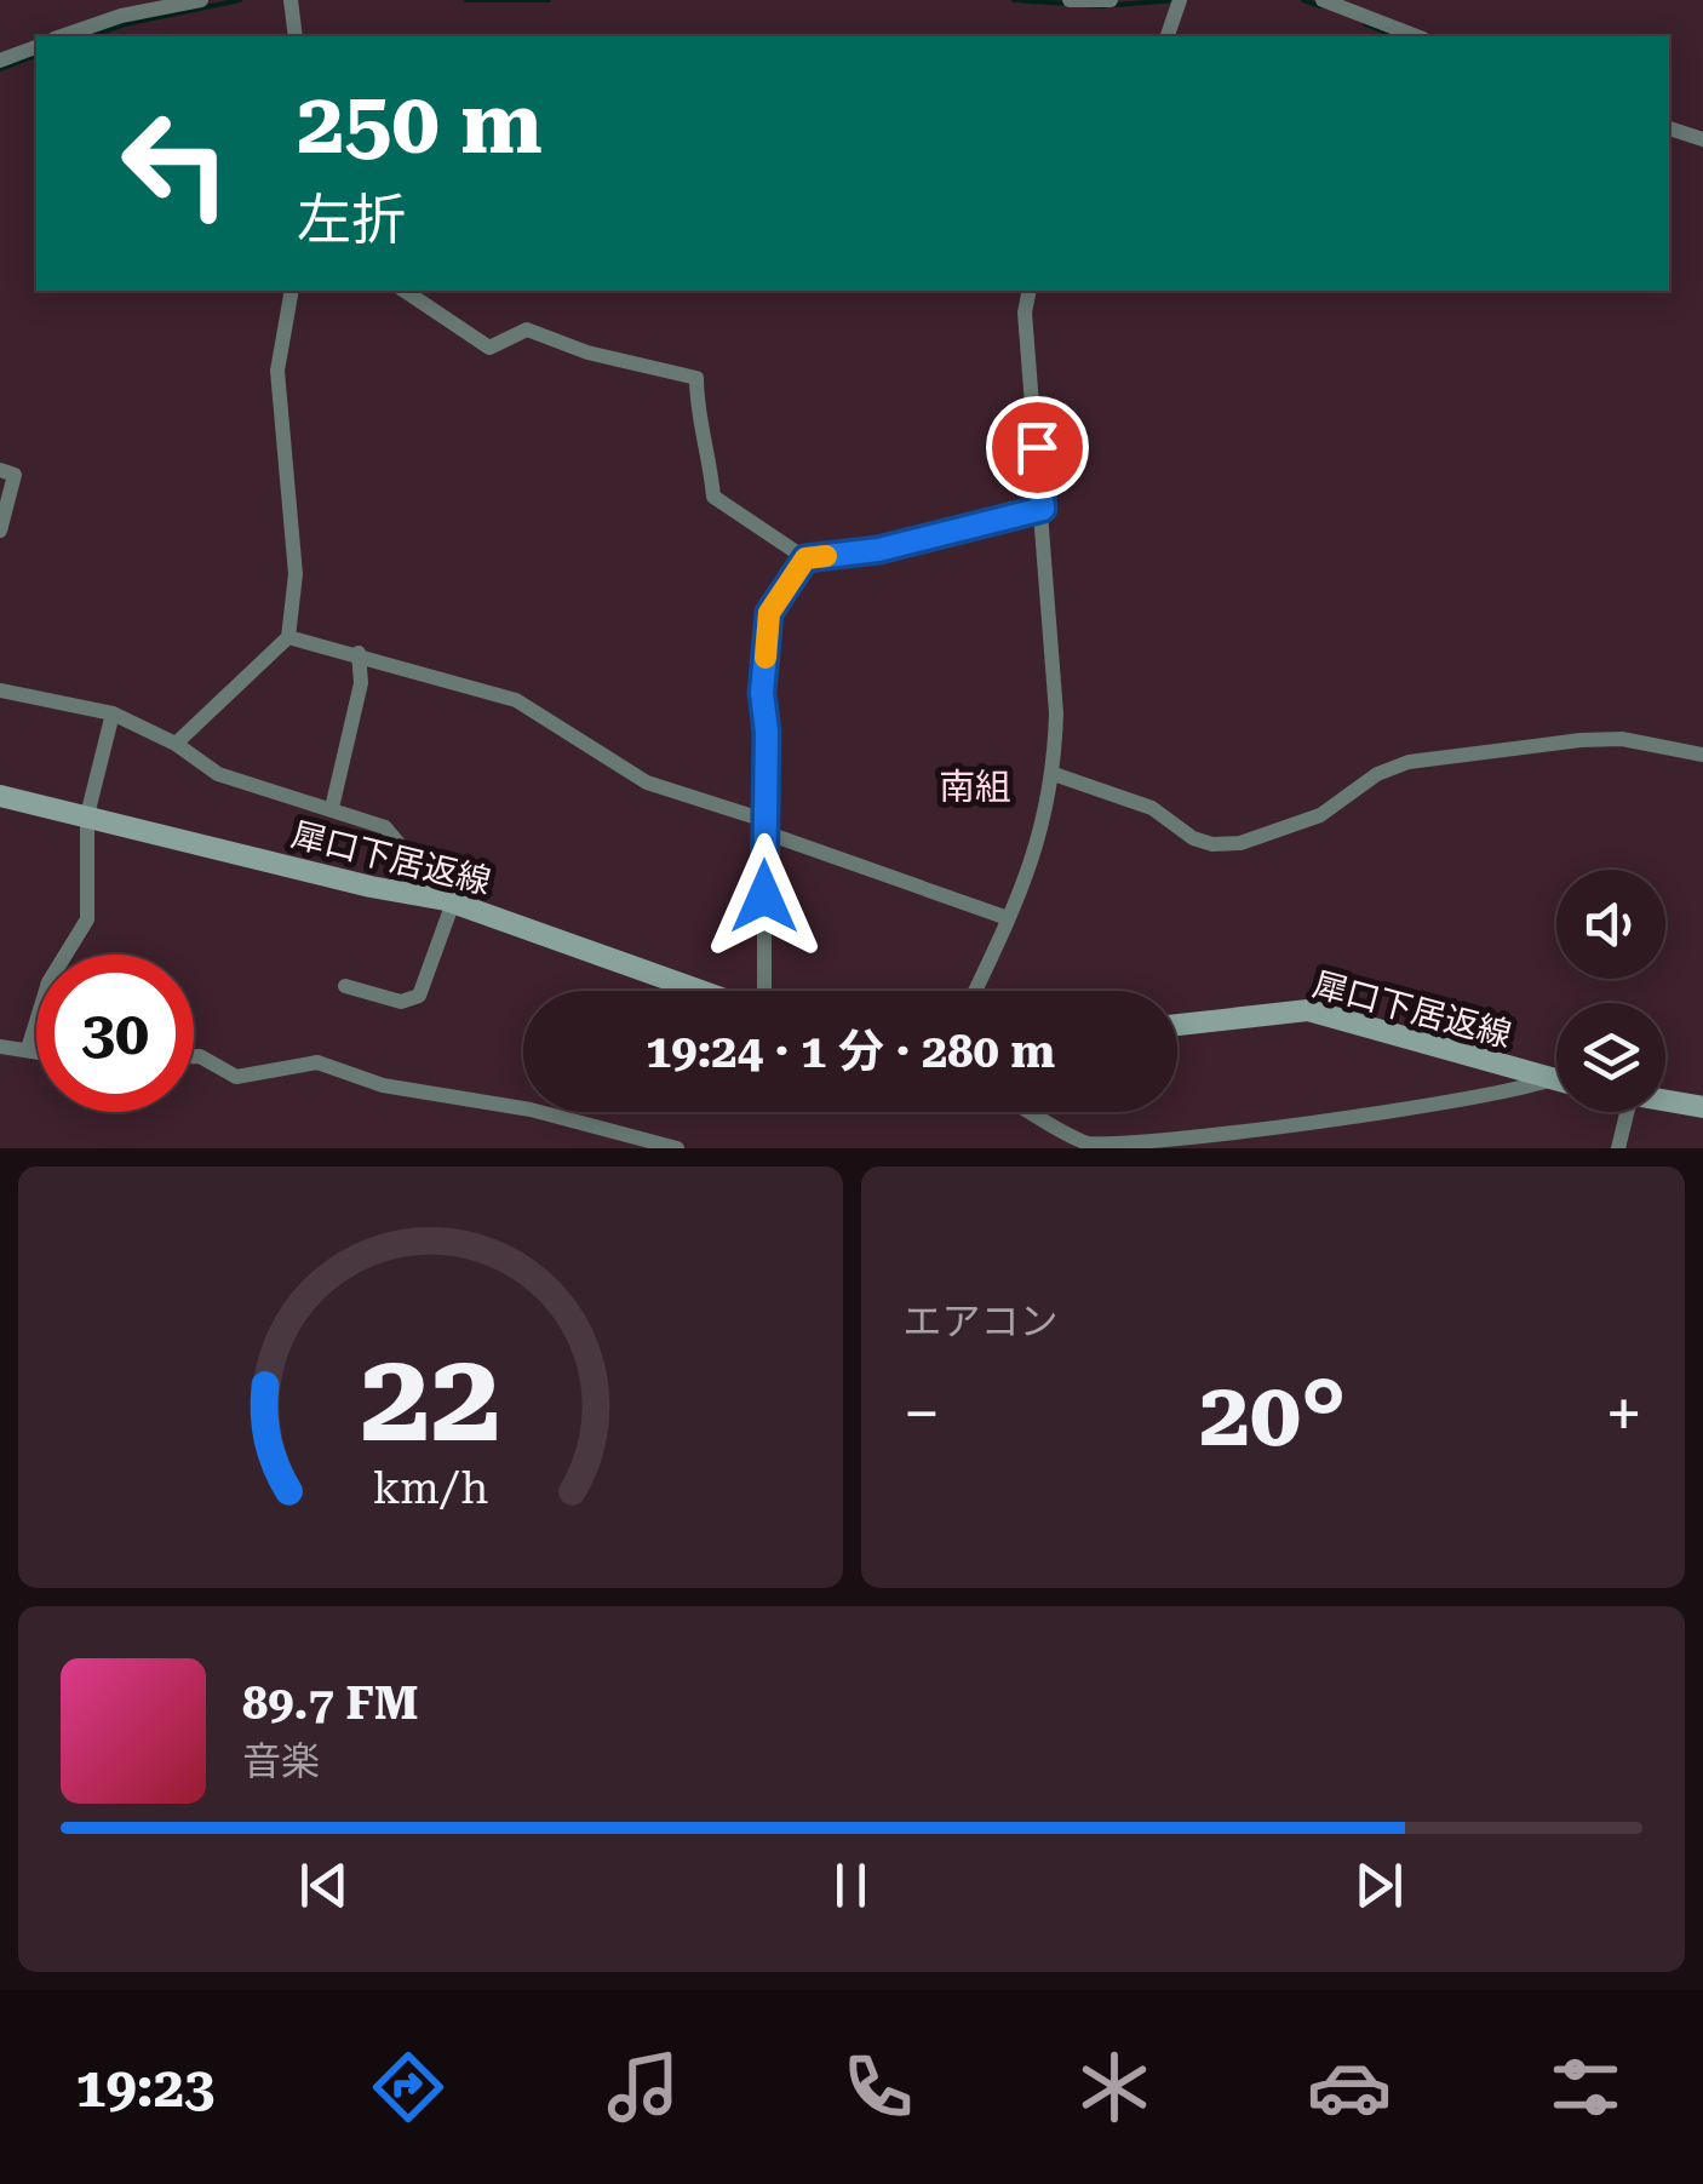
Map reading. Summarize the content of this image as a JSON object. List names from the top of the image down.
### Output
{
  "streets": {
    "main road": ["犀口下居返線"]
  },
  "districts": ["南組"],
  "page": {
    "turn": ["250 m", "左折"],
    "limit": "30",
    "trip": "19:24 · 1 分 · 280 m",
    "tile": "エアコン",
    "heat": ["−", "20°", "+"],
    "song": ["89.7 FM", "音楽"],
    "tabs": "19:23",
    "gauge": ["22", "km/h"]
  }
}
